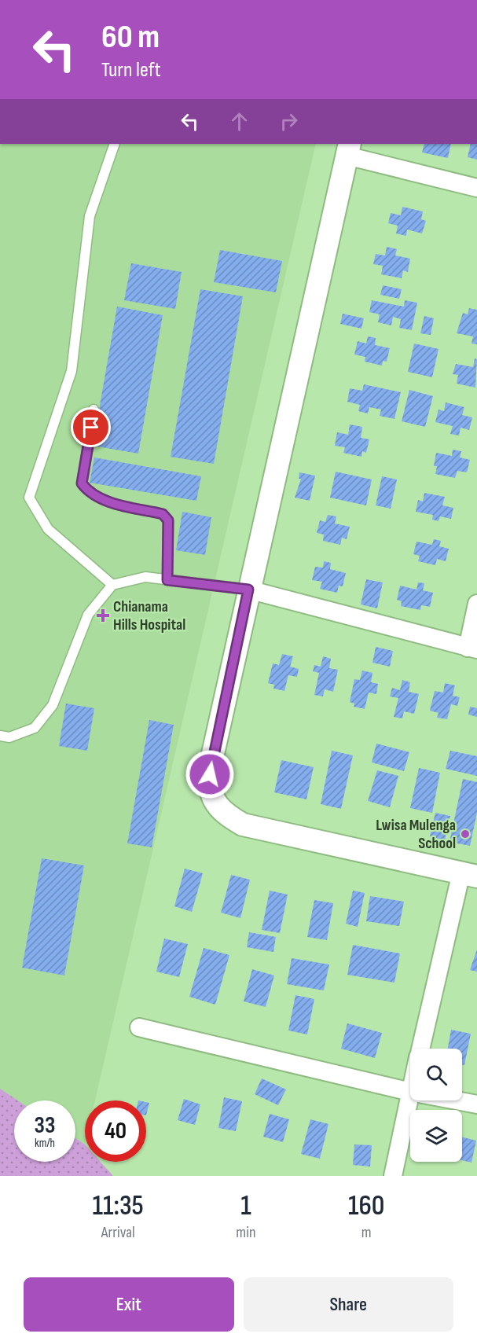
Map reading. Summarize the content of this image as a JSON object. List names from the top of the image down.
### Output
{
  "places": {
    "health": ["Chianama Hills Hospital"],
    "other": ["Lwisa Mulenga School"]
  },
  "page": {
    "turn": ["60 m", "Turn left"],
    "speed": "33 km/h",
    "limit": "40",
    "eta": [
      "11:35",
      "Arrival",
      "1",
      "min",
      "160",
      "m"
    ],
    "buttons": ["Exit", "Share"]
  }
}
